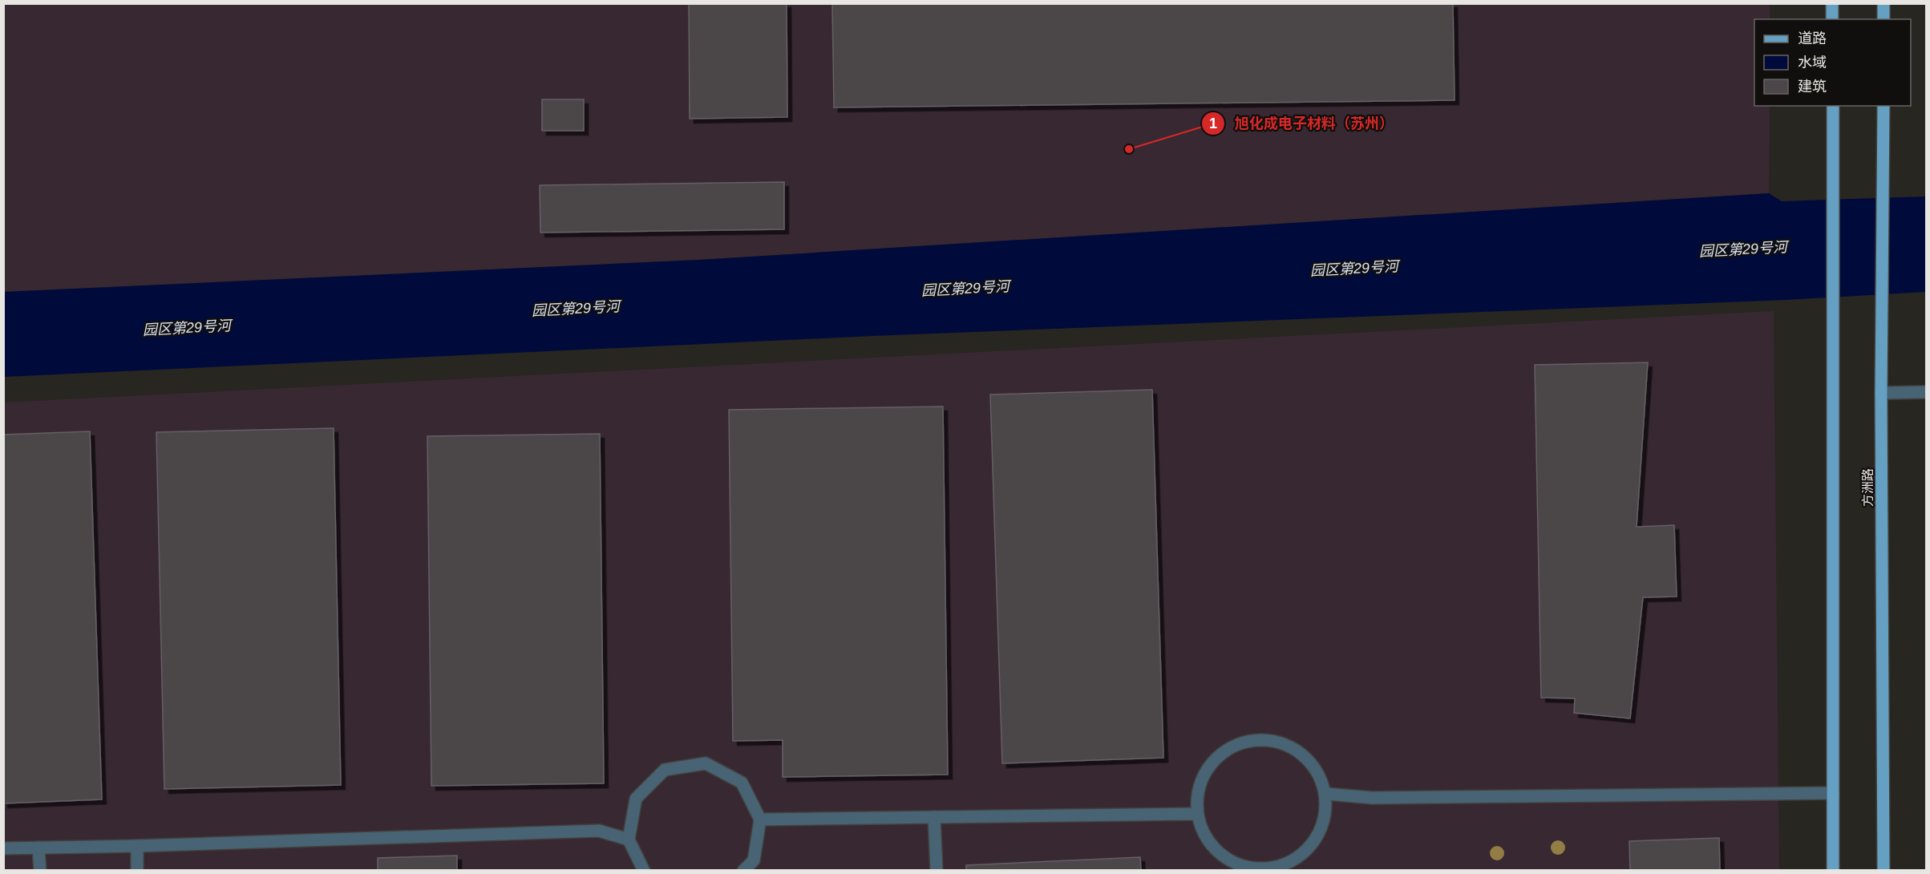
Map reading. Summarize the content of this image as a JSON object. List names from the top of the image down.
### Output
{
  "streets": {
    "main road": ["方洲路"]
  },
  "water": ["园区第29号河"],
  "places": ["旭化成电子材料（苏州）"],
  "legend": ["道路", "水域", "建筑"]
}
